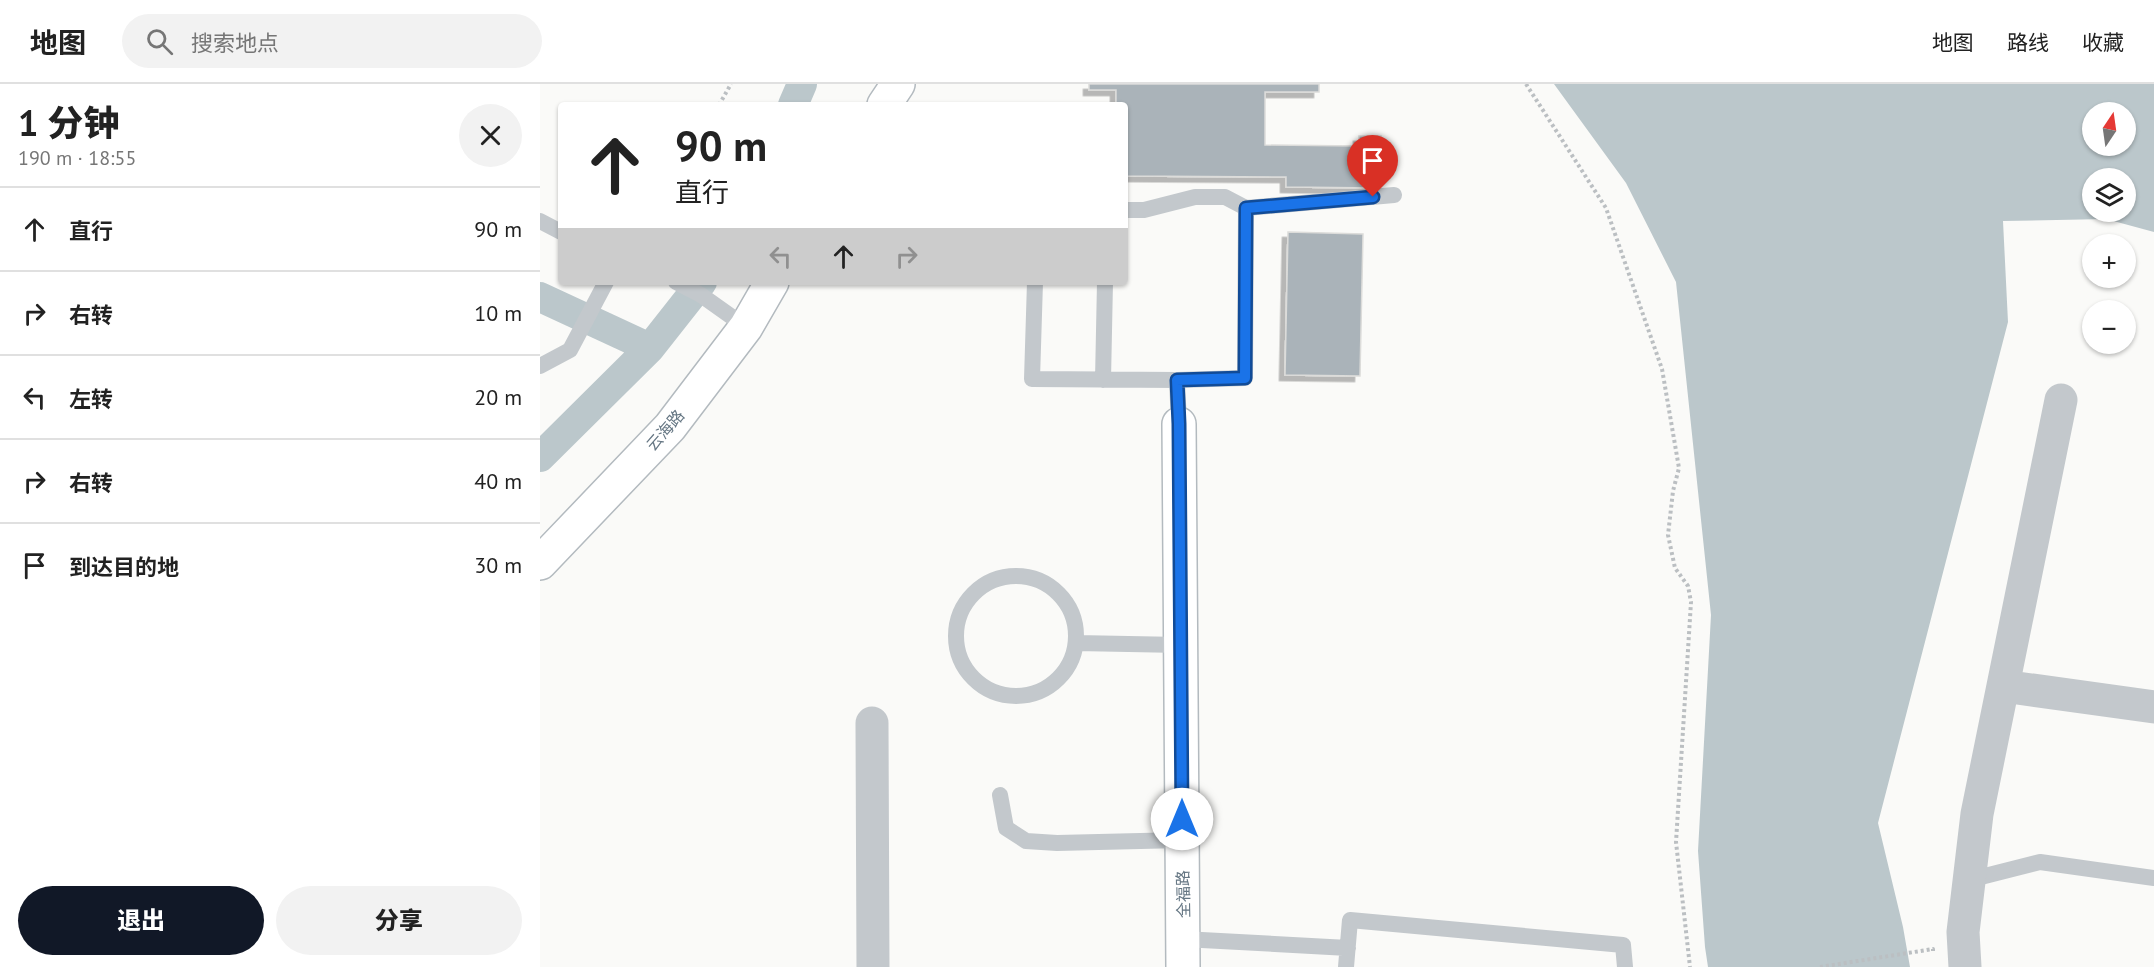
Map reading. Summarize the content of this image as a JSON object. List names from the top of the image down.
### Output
{
  "streets": {
    "street": ["云海路", "全福路"]
  },
  "north": "top",
  "page": {
    "header": "地图",
    "search": "搜索地点",
    "nav": ["地图", "路线", "收藏"],
    "heading": ["1 分钟", "190 m · 18:55"],
    "map_buttons": ["+", "−"],
    "turn": ["90 m", "直行"],
    "list": [
      {
        "name": "直行",
        "value": "90 m"
      },
      {
        "name": "右转",
        "value": "10 m"
      },
      {
        "name": "左转",
        "value": "20 m"
      },
      {
        "name": "右转",
        "value": "40 m"
      },
      {
        "name": "到达目的地",
        "value": "30 m"
      }
    ],
    "buttons": ["退出", "分享"]
  }
}
